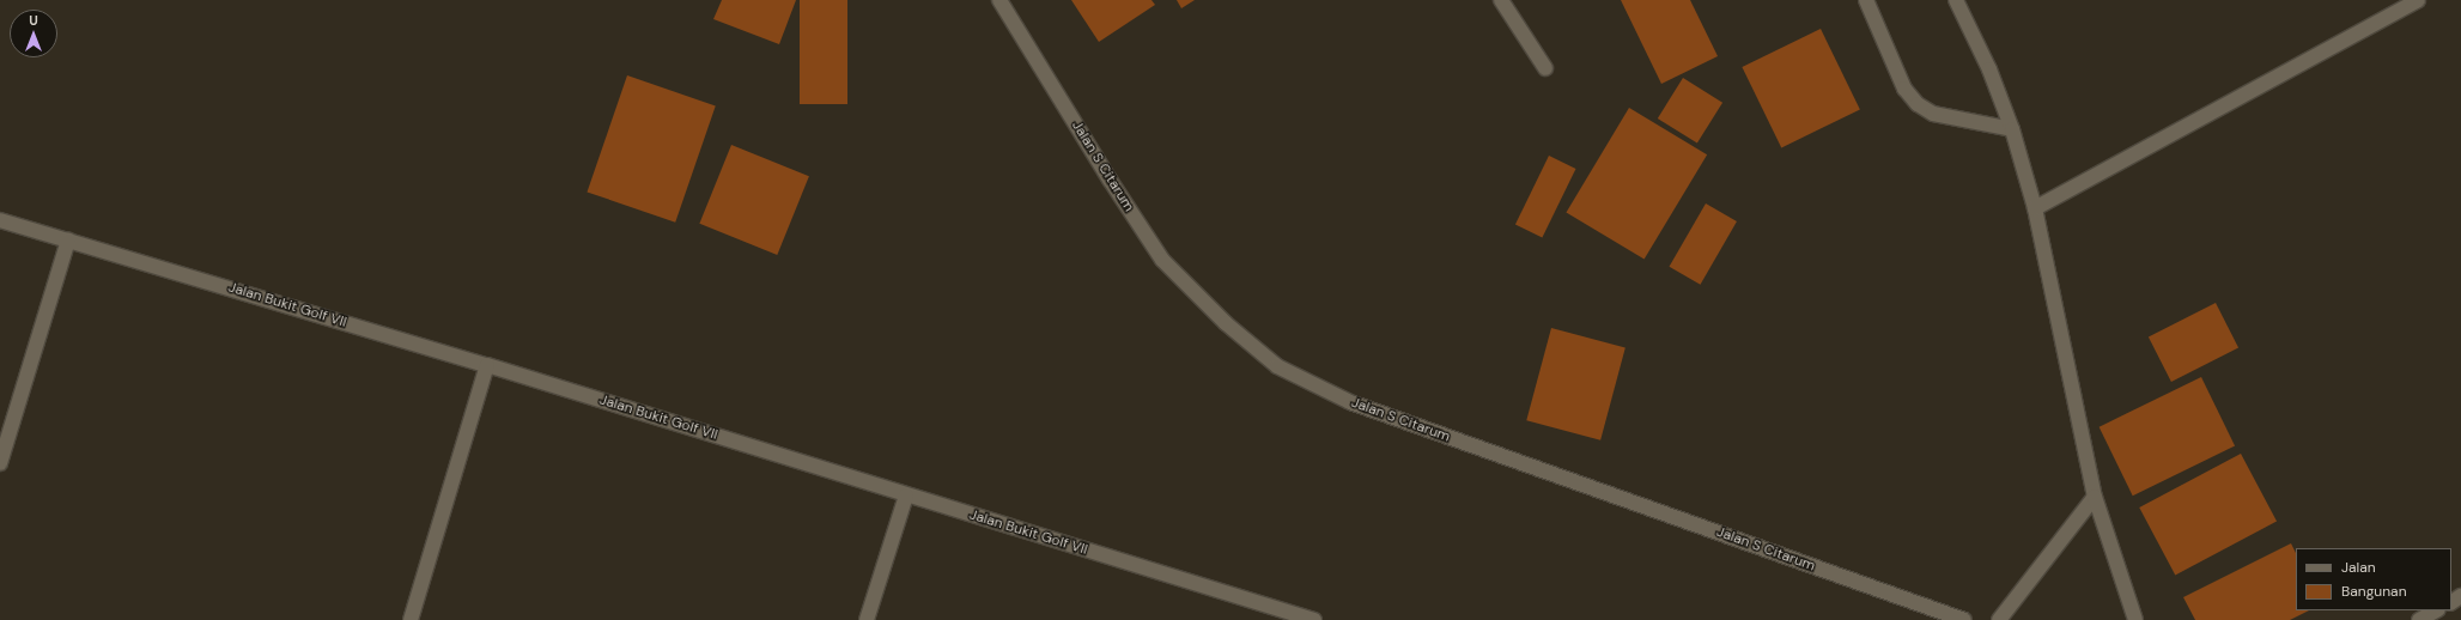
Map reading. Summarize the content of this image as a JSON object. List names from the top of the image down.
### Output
{
  "streets": {
    "street": ["Jalan S Citarum", "Jalan Bukit Golf VII"]
  },
  "legend": ["Jalan", "Bangunan"],
  "north": "top"
}
